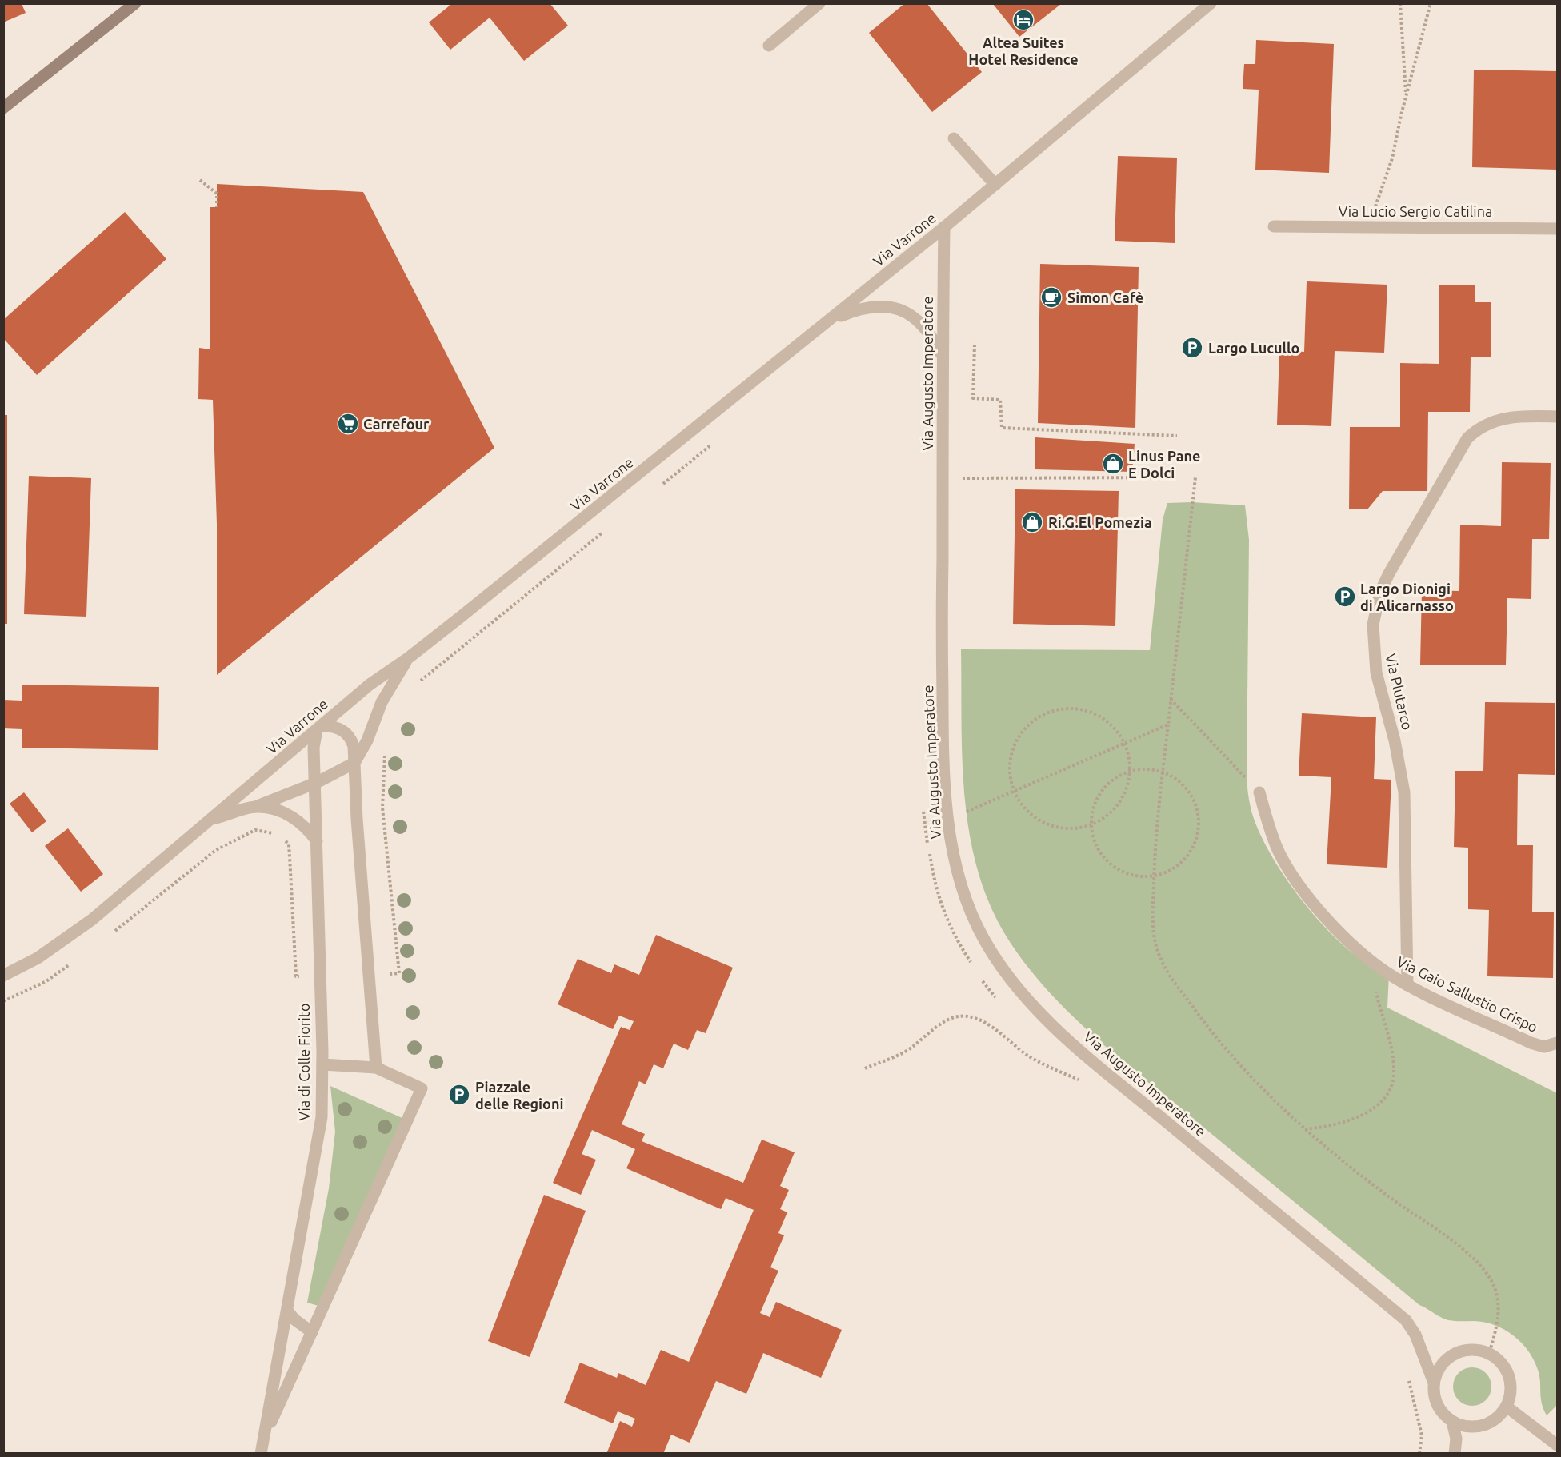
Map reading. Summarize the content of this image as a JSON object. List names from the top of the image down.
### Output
{
  "streets": {
    "street": [
      "Via Lucio Sergio Catilina",
      "Via Varrone",
      "Via Augusto Imperatore",
      "Via Plutarco",
      "Via Gaio Sallustio Crispo",
      "Via di Colle Fiorito"
    ]
  },
  "crossings": [
    ["Via Varrone", "Via Augusto Imperatore"],
    ["Via Varrone", "Via di Colle Fiorito"],
    ["Via Plutarco", "Via Gaio Sallustio Crispo"]
  ],
  "places": {
    "hotel": ["Altea Suites Hotel Residence"],
    "cafe": ["Simon Cafè"],
    "parking": ["Largo Lucullo", "Largo Dionigi di Alicarnasso", "Piazzale delle Regioni"],
    "supermarket": ["Carrefour"],
    "shop": ["Linus Pane E Dolci", "Ri.G.El Pomezia"]
  }
}
